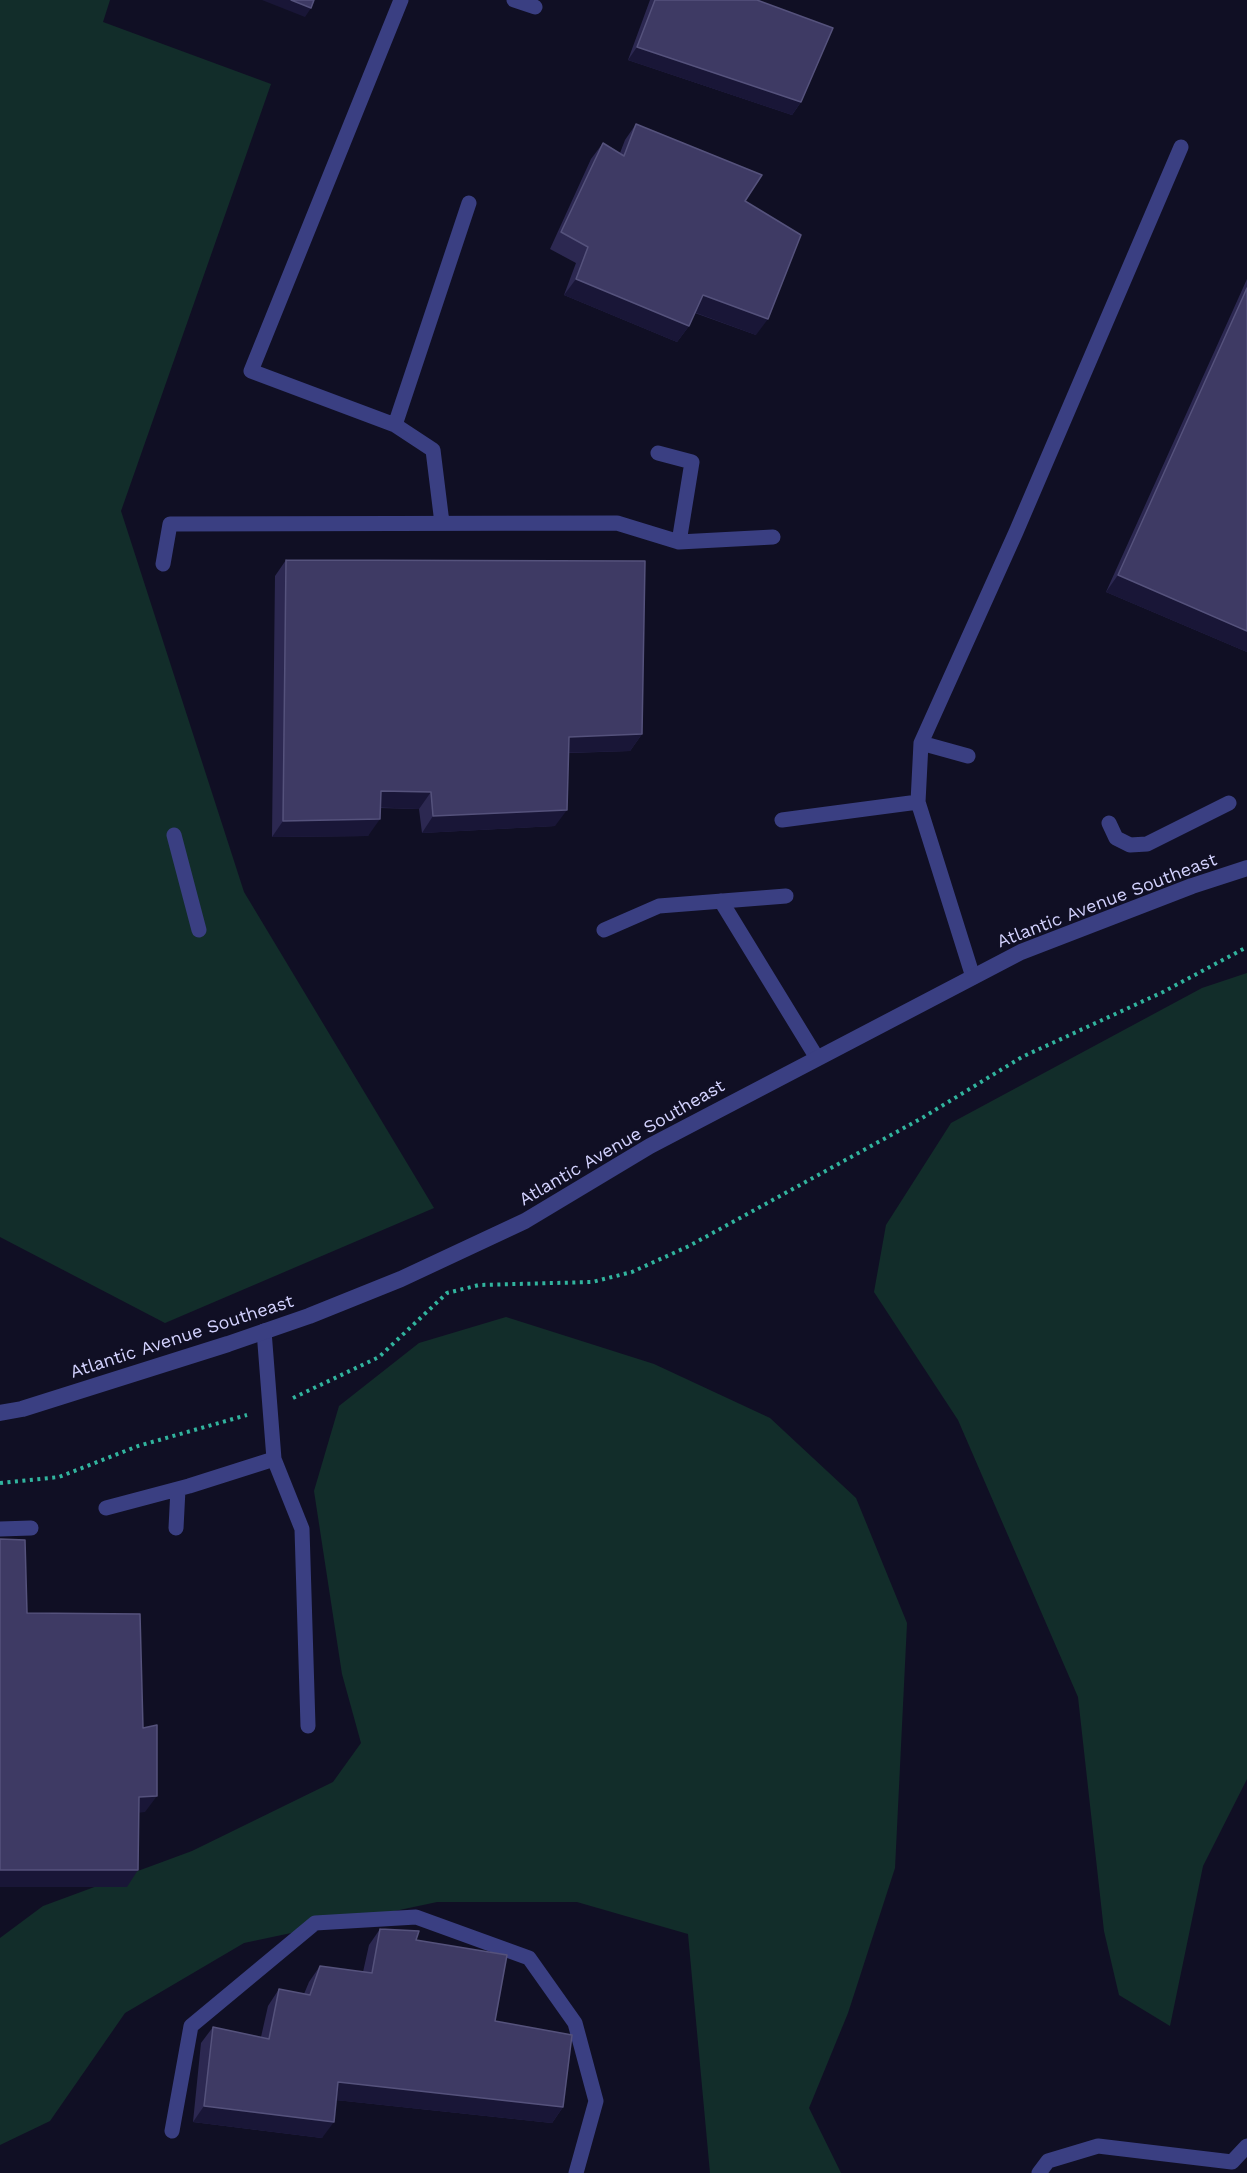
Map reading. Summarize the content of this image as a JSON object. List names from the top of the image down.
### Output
{
  "streets": {
    "street": ["Atlantic Avenue Southeast"]
  }
}
